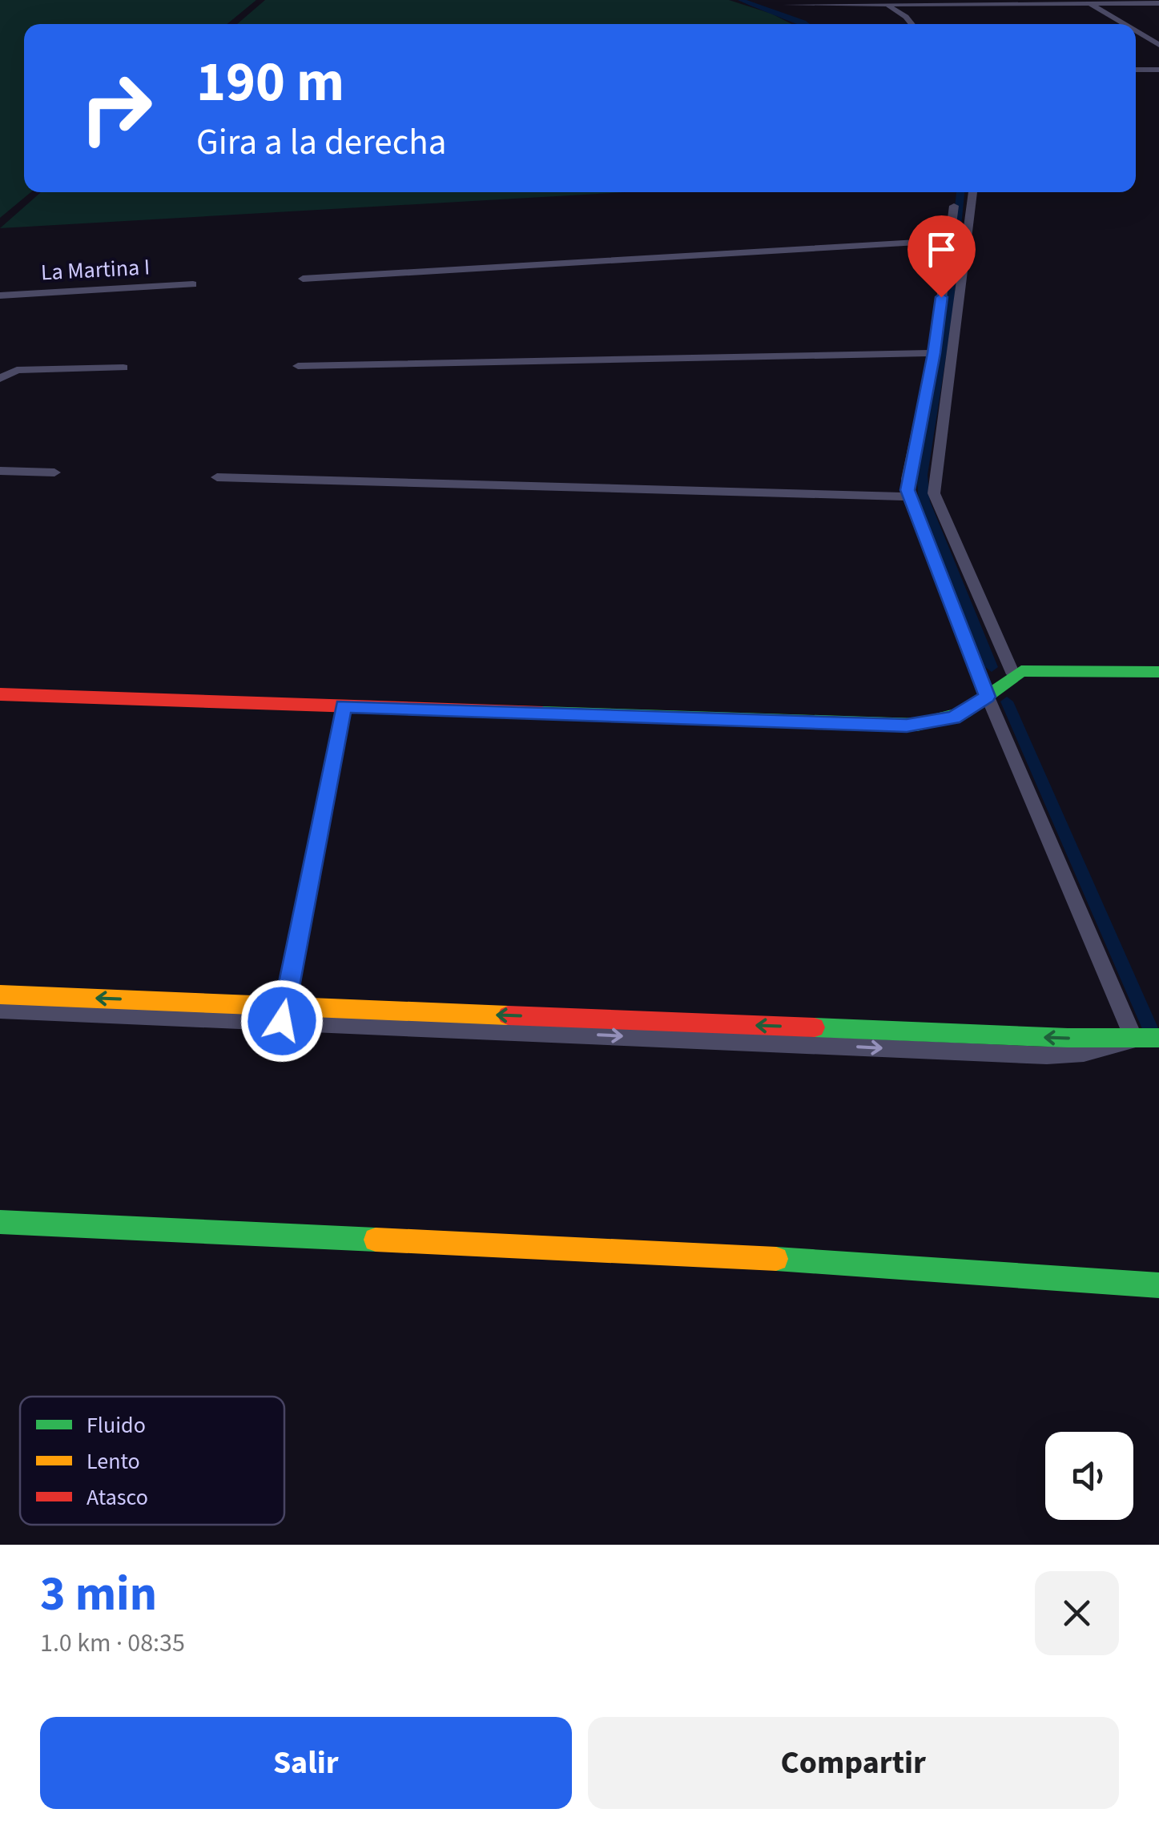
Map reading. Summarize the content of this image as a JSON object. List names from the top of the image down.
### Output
{
  "streets": {
    "street": ["La Martina I"]
  },
  "legend": ["Fluido", "Lento", "Atasco"],
  "page": {
    "turn": ["190 m", "Gira a la derecha"],
    "heading": ["3 min", "1.0 km · 08:35"],
    "buttons": ["Salir", "Compartir"]
  }
}
